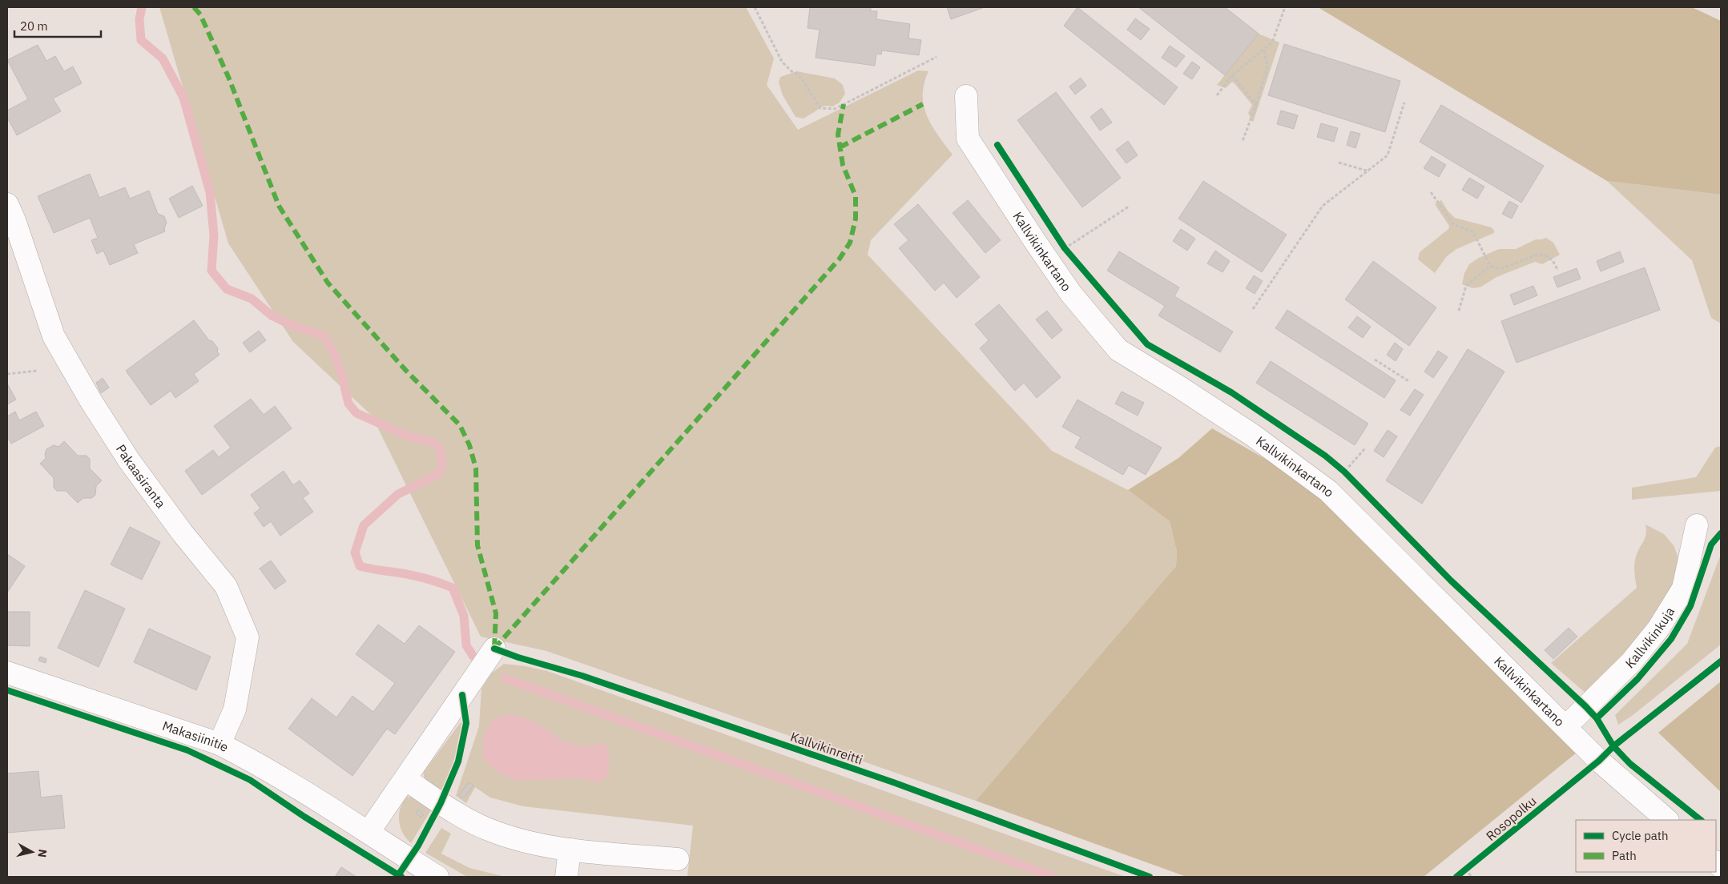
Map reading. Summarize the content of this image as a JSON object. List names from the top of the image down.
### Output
{
  "streets": {
    "street": [
      "Kallvikinkartano",
      "Pakaasiranta",
      "Kallvikinkuja",
      "Makasiinitie"
    ],
    "cycle path": ["Kallvikinreitti", "Rosopolku"]
  },
  "crossings": [
    ["Kallvikinkartano", "Kallvikinkuja"],
    ["Pakaasiranta", "Makasiinitie"]
  ],
  "legend": ["Cycle path", "Path"],
  "scale_bar": "20 m",
  "north": "right"
}
